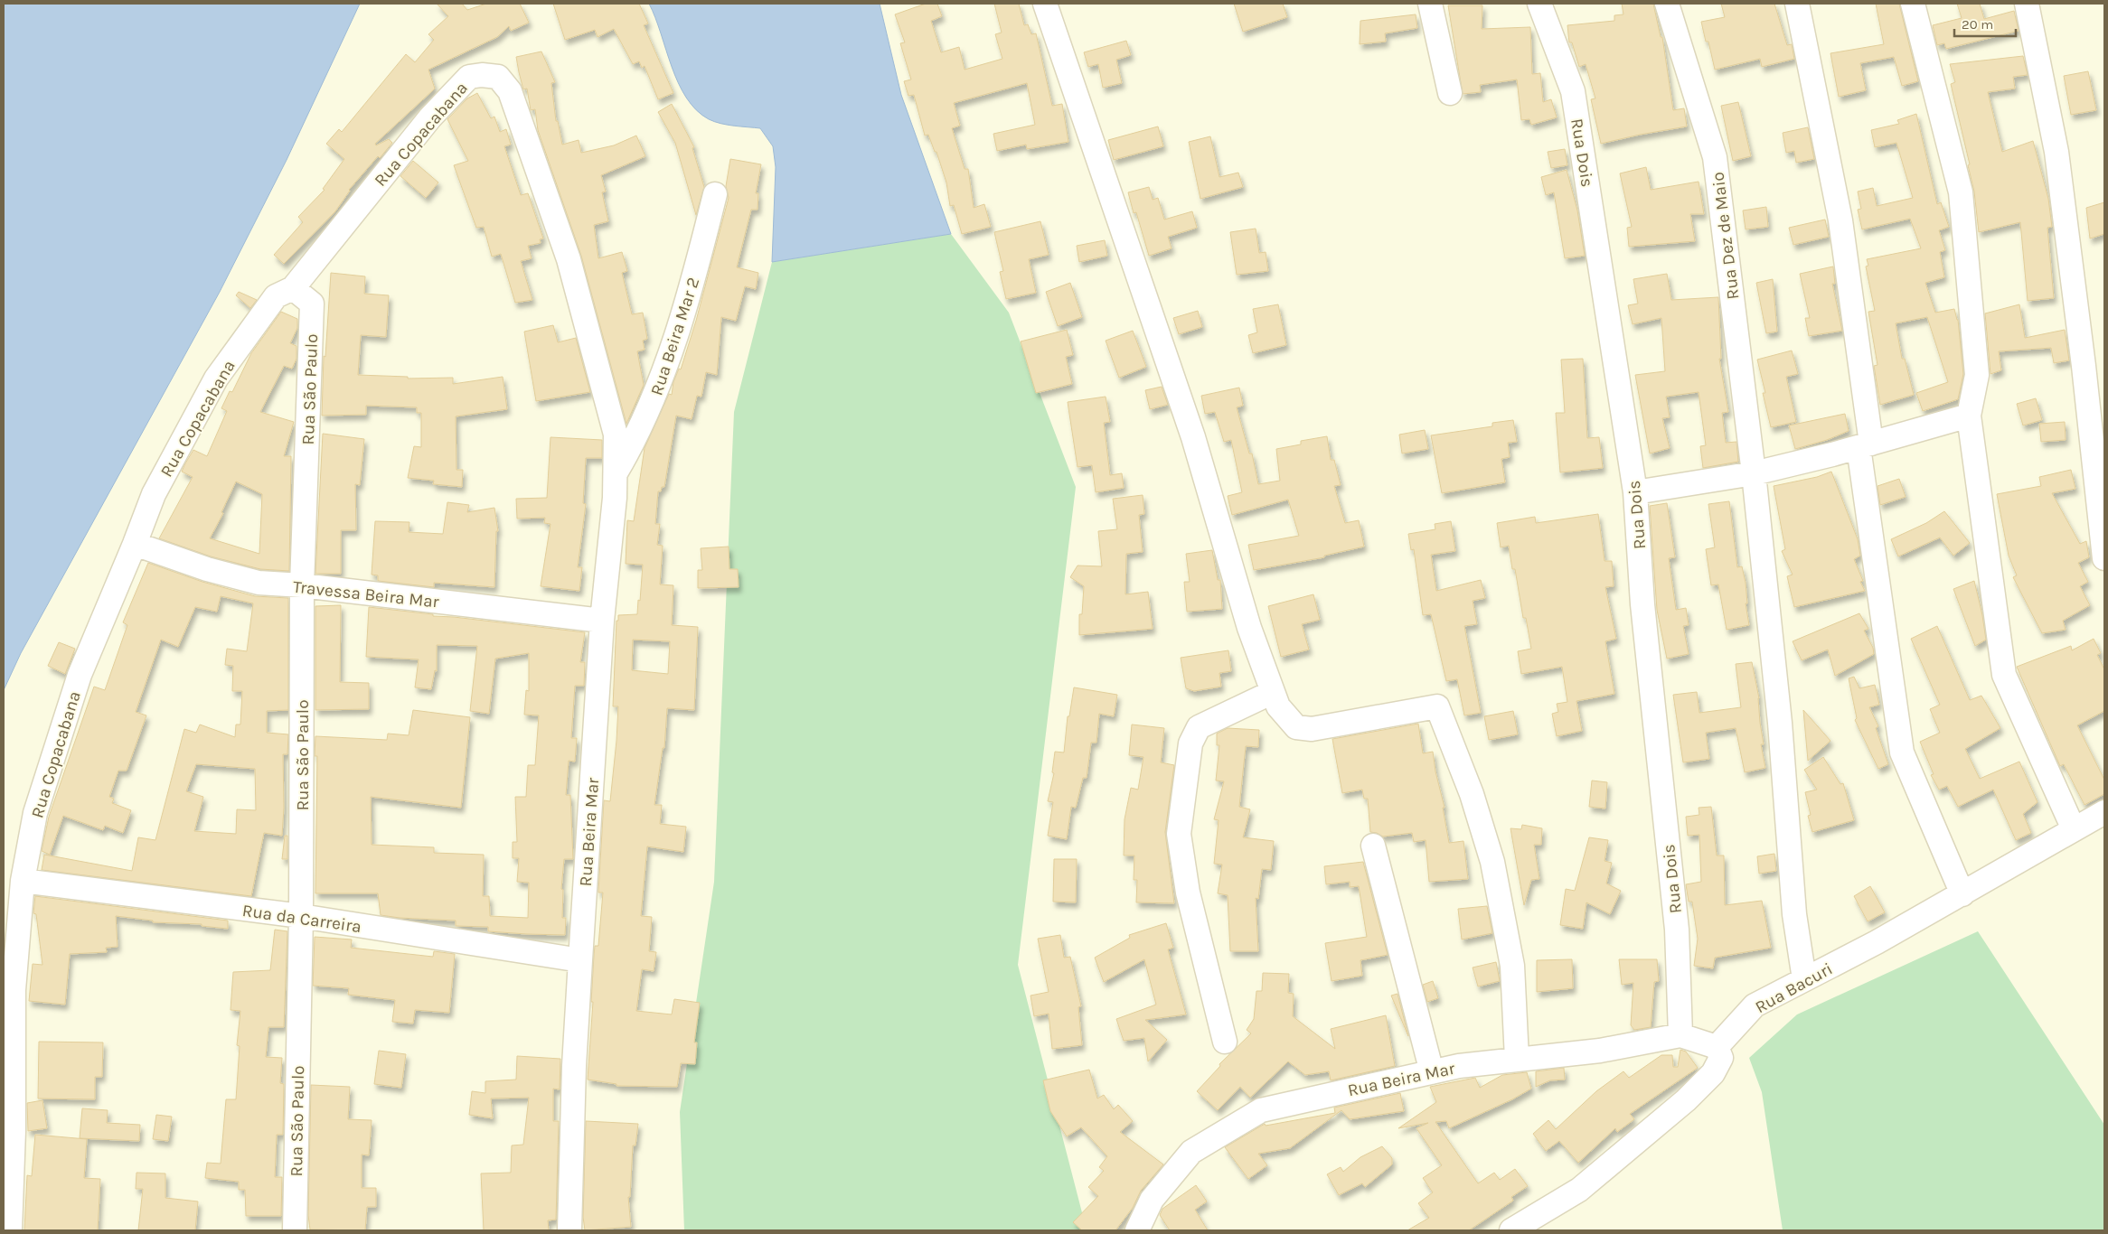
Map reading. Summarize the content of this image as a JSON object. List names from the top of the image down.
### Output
{
  "streets": {
    "street": [
      "Rua Copacabana",
      "Rua Dois",
      "Rua Dez de Maio",
      "Rua Beira Mar 2",
      "Rua São Paulo",
      "Travessa Beira Mar",
      "Rua Beira Mar",
      "Rua da Carreira",
      "Rua Bacuri"
    ]
  },
  "crossings": [
    ["Rua Copacabana", "Rua São Paulo"],
    ["Rua Copacabana", "Travessa Beira Mar"],
    ["Rua Copacabana", "Rua Beira Mar"],
    ["Rua Copacabana", "Rua da Carreira"],
    ["Rua Dois", "Rua Beira Mar"],
    ["Rua Dez de Maio", "Rua Bacuri"],
    ["Rua Beira Mar 2", "Rua Beira Mar"],
    ["Rua São Paulo", "Travessa Beira Mar"],
    ["Rua São Paulo", "Rua da Carreira"],
    ["Travessa Beira Mar", "Rua Beira Mar"],
    ["Rua Beira Mar", "Rua da Carreira"],
    ["Rua Beira Mar", "Rua Bacuri"]
  ],
  "scale_bar": "20 m"
}
